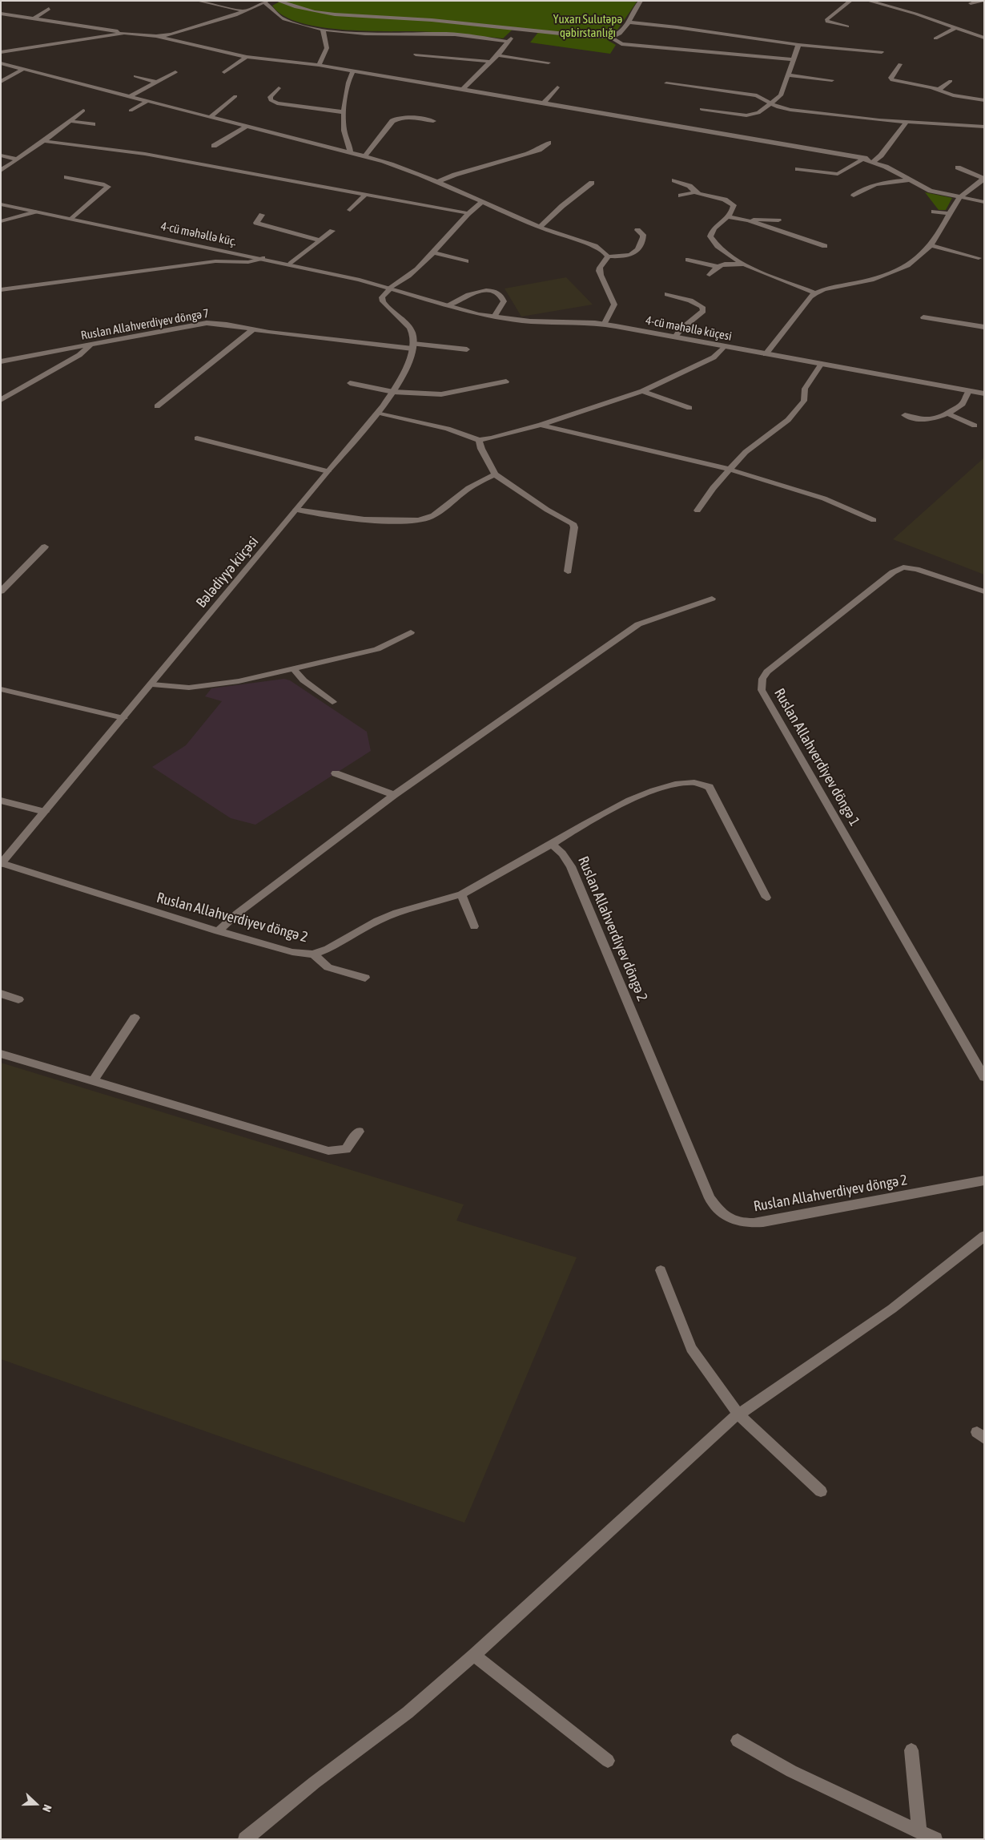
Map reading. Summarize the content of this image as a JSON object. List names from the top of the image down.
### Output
{
  "streets": {
    "street": [
      "4-cü məhəllə küç.",
      "Ruslan Allahverdiyev döngə 7",
      "4-cü məhəllə küçesi",
      "Bələdiyyə küçəsi",
      "Ruslan Allahverdiyev döngə 1",
      "Ruslan Allahverdiyev döngə 2"
    ]
  },
  "crossings": [
    ["4-cü məhəllə küç.", "4-cü məhəllə küçesi"],
    ["Ruslan Allahverdiyev döngə 7", "Bələdiyyə küçəsi"],
    ["Bələdiyyə küçəsi", "Ruslan Allahverdiyev döngə 2"]
  ],
  "parks": ["Yuxarı Sulutəpə qəbirstanlığı"],
  "north": "right"
}
